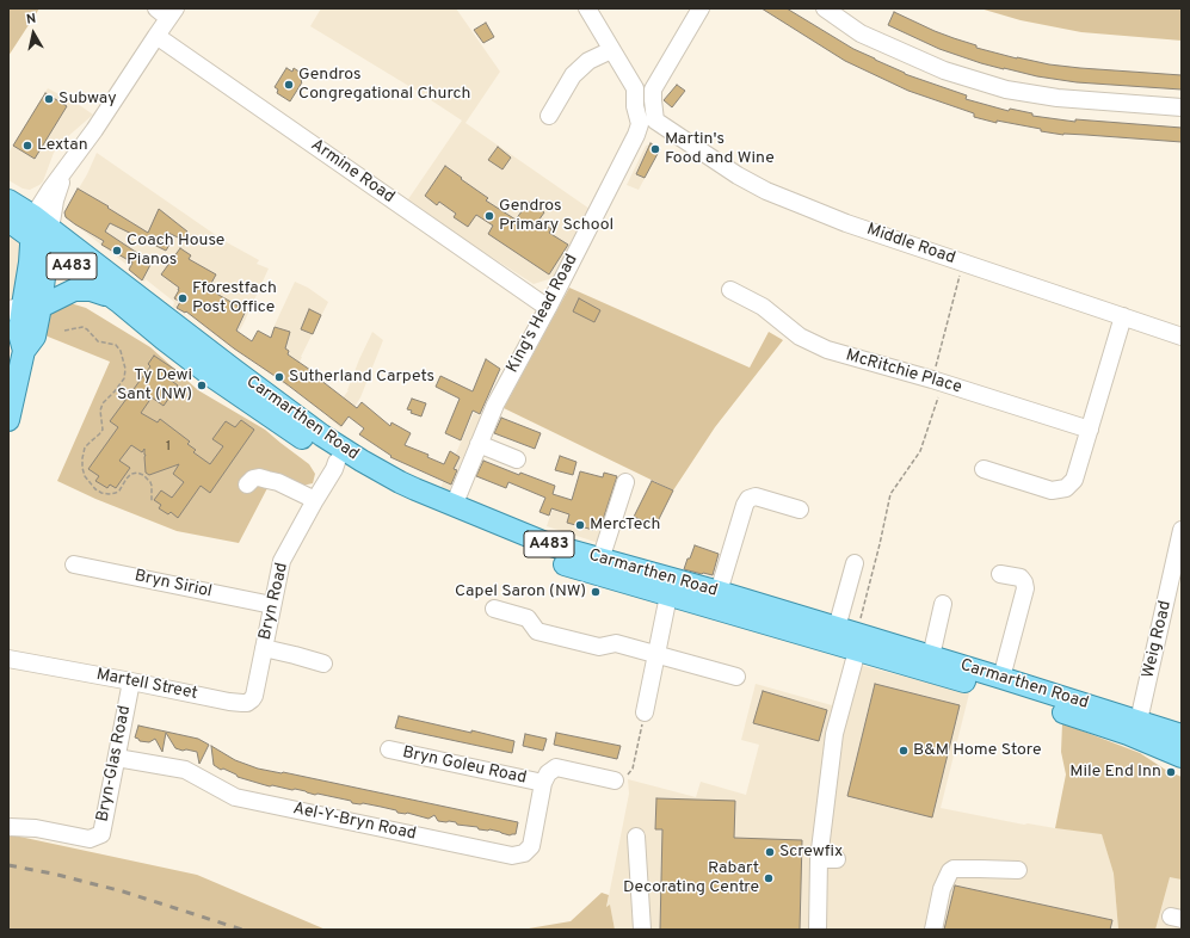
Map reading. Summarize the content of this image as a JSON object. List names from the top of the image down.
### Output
{
  "streets": {
    "main road": ["A483", "Carmarthen Road"],
    "street": [
      "Armine Road",
      "Middle Road",
      "King's Head Road",
      "McRitchie Place",
      "Bryn Siriol",
      "Bryn Road",
      "Weig Road",
      "Martell Street",
      "Bryn-Glas Road",
      "Bryn Goleu Road",
      "Ael-Y-Bryn Road"
    ]
  },
  "crossings": [
    ["Armine Road", "King's Head Road"],
    ["Middle Road", "King's Head Road"],
    ["King's Head Road", "Carmarthen Road"],
    ["Carmarthen Road", "Bryn Road"],
    ["Carmarthen Road", "Weig Road"],
    ["Bryn Siriol", "Bryn Road"],
    ["Bryn Road", "Martell Street"],
    ["Martell Street", "Bryn-Glas Road"],
    ["Bryn-Glas Road", "Ael-Y-Bryn Road"],
    ["Bryn Goleu Road", "Ael-Y-Bryn Road"]
  ],
  "places": [
    "Gendros Congregational Church",
    "Subway",
    "Lextan",
    "Martin's Food and Wine",
    "Gendros Primary School",
    "Coach House Pianos",
    "Fforestfach Post Office",
    "Sutherland Carpets",
    "Ty Dewi Sant (NW)",
    "MercTech",
    "Capel Saron (NW)",
    "B&M Home Store",
    "Mile End Inn",
    "Screwfix",
    "Rabart Decorating Centre"
  ],
  "house_numbers": ["1"],
  "north": "top"
}
